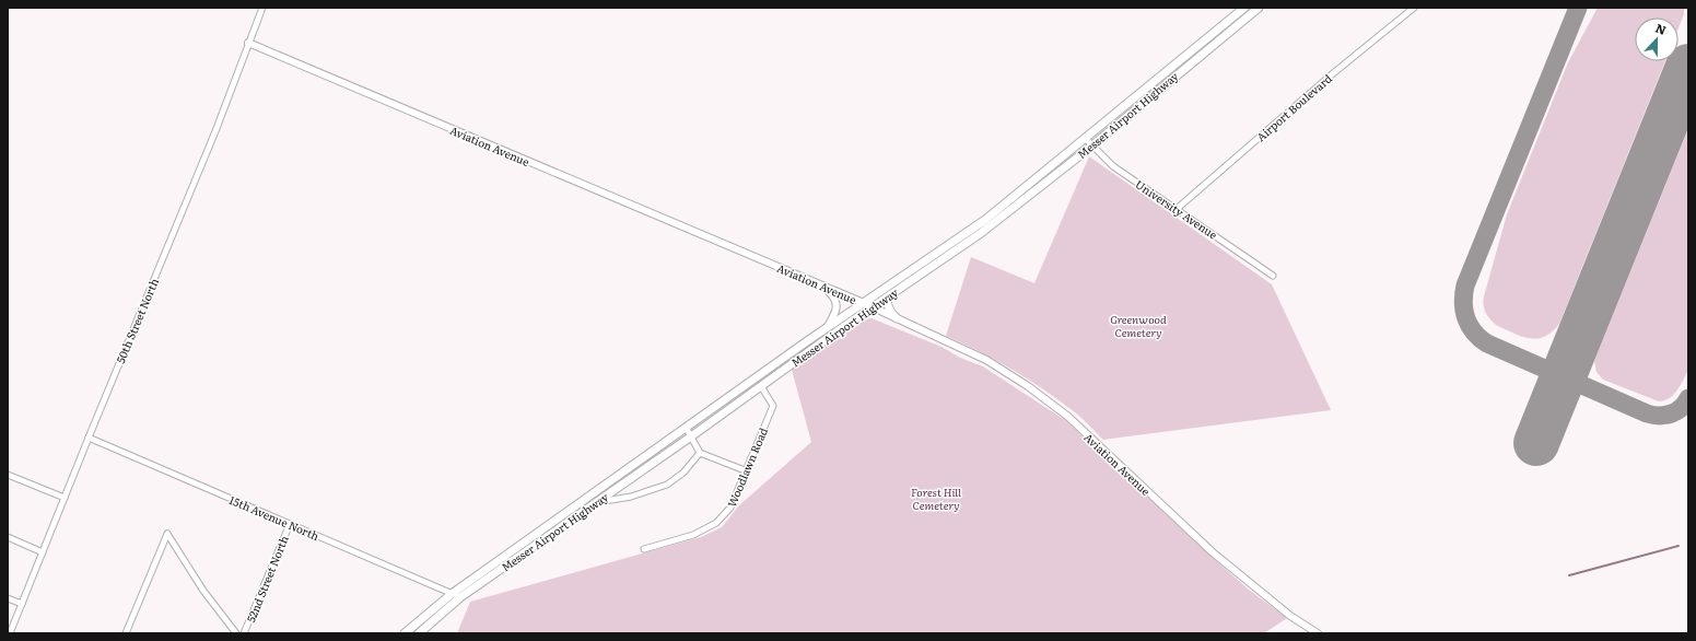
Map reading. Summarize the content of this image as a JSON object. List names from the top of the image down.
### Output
{
  "streets": {
    "main road": ["Messer Airport Highway"],
    "street": [
      "Airport Boulevard",
      "Aviation Avenue",
      "University Avenue",
      "50th Street North",
      "Woodlawn Road",
      "15th Avenue North",
      "52nd Street North"
    ]
  },
  "crossings": [
    ["Airport Boulevard", "University Avenue"],
    ["Messer Airport Highway", "Aviation Avenue"],
    ["Messer Airport Highway", "University Avenue"],
    ["Messer Airport Highway", "Woodlawn Road"],
    ["Messer Airport Highway", "15th Avenue North"],
    ["Aviation Avenue", "50th Street North"],
    ["50th Street North", "15th Avenue North"],
    ["15th Avenue North", "52nd Street North"]
  ],
  "parks": ["Greenwood Cemetery", "Forest Hill Cemetery"],
  "north": "top"
}
